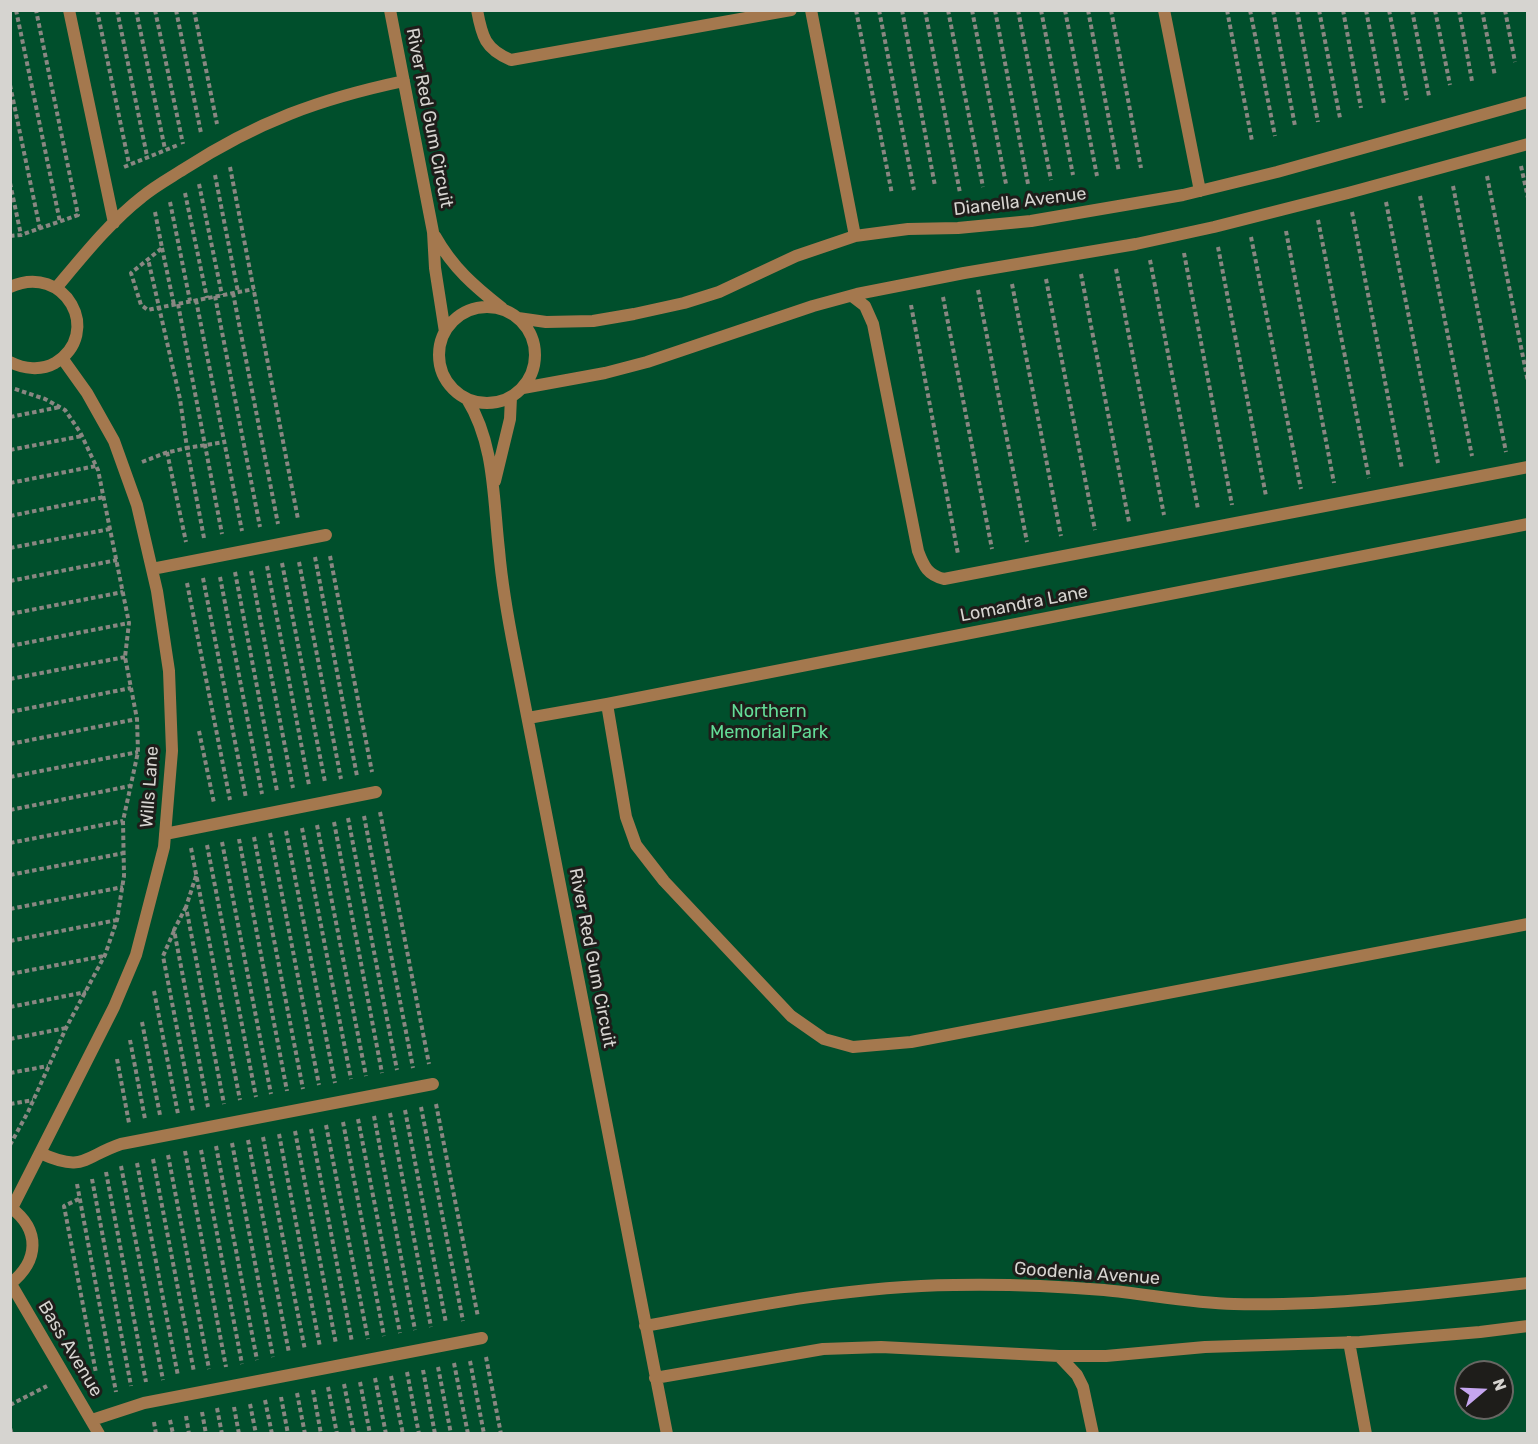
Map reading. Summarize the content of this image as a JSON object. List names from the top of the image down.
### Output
{
  "streets": {
    "lane": [
      "River Red Gum Circuit",
      "Dianella Avenue",
      "Lomandra Lane",
      "Wills Lane",
      "Goodenia Avenue",
      "Bass Avenue"
    ]
  },
  "crossings": [
    ["River Red Gum Circuit", "Dianella Avenue"],
    ["River Red Gum Circuit", "Lomandra Lane"],
    ["River Red Gum Circuit", "Goodenia Avenue"]
  ],
  "parks": ["Northern Memorial Park"],
  "north": "right"
}
